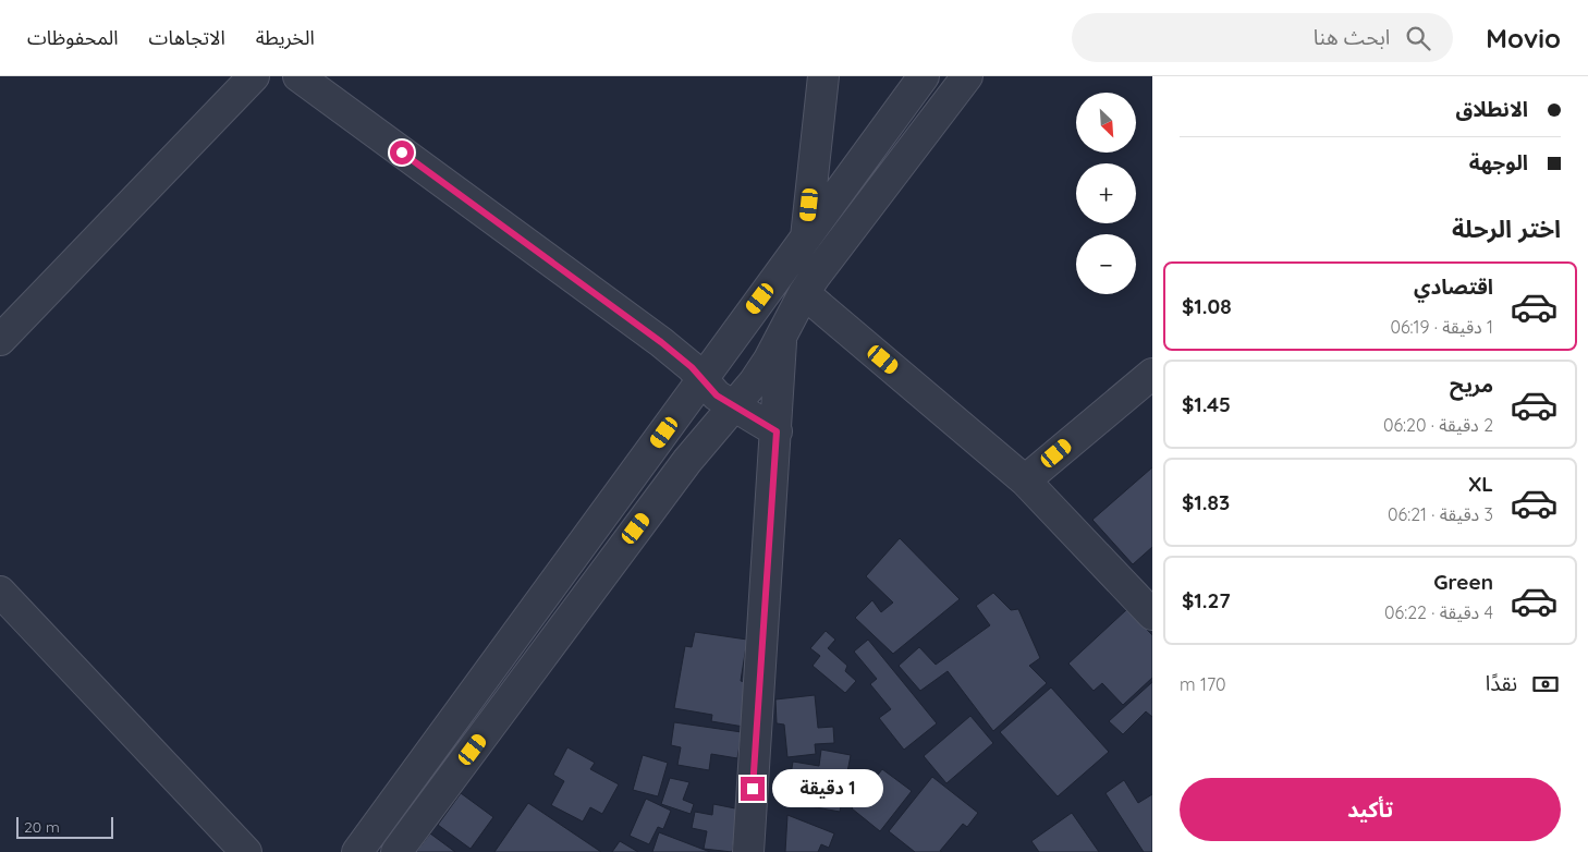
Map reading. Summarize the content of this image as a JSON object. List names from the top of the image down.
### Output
{
  "scale_bar": "20 m",
  "north": "bottom right",
  "page": {
    "header": "Movio",
    "search": "ابحث هنا",
    "nav": ["الخريطة", "الاتجاهات", "المحفوظات"],
    "banner": ["الانطلاق", "الوجهة"],
    "map_buttons": ["+", "−"],
    "heading": "اختر الرحلة",
    "list": [
      {
        "name": "اقتصادي",
        "note": "1 دقيقة · 06:19",
        "value": "$1.08"
      },
      {
        "name": "مريح",
        "note": "2 دقيقة · 06:20",
        "value": "$1.45"
      },
      {
        "name": "XL",
        "note": "3 دقيقة · 06:21",
        "value": "$1.83"
      },
      {
        "name": "Green",
        "note": "4 دقيقة · 06:22",
        "value": "$1.27"
      }
    ],
    "pay": ["نقدًا", "170 m"],
    "buttons": "تأكيد",
    "bubble": "1 دقيقة",
    "scale": "20 m"
  }
}
